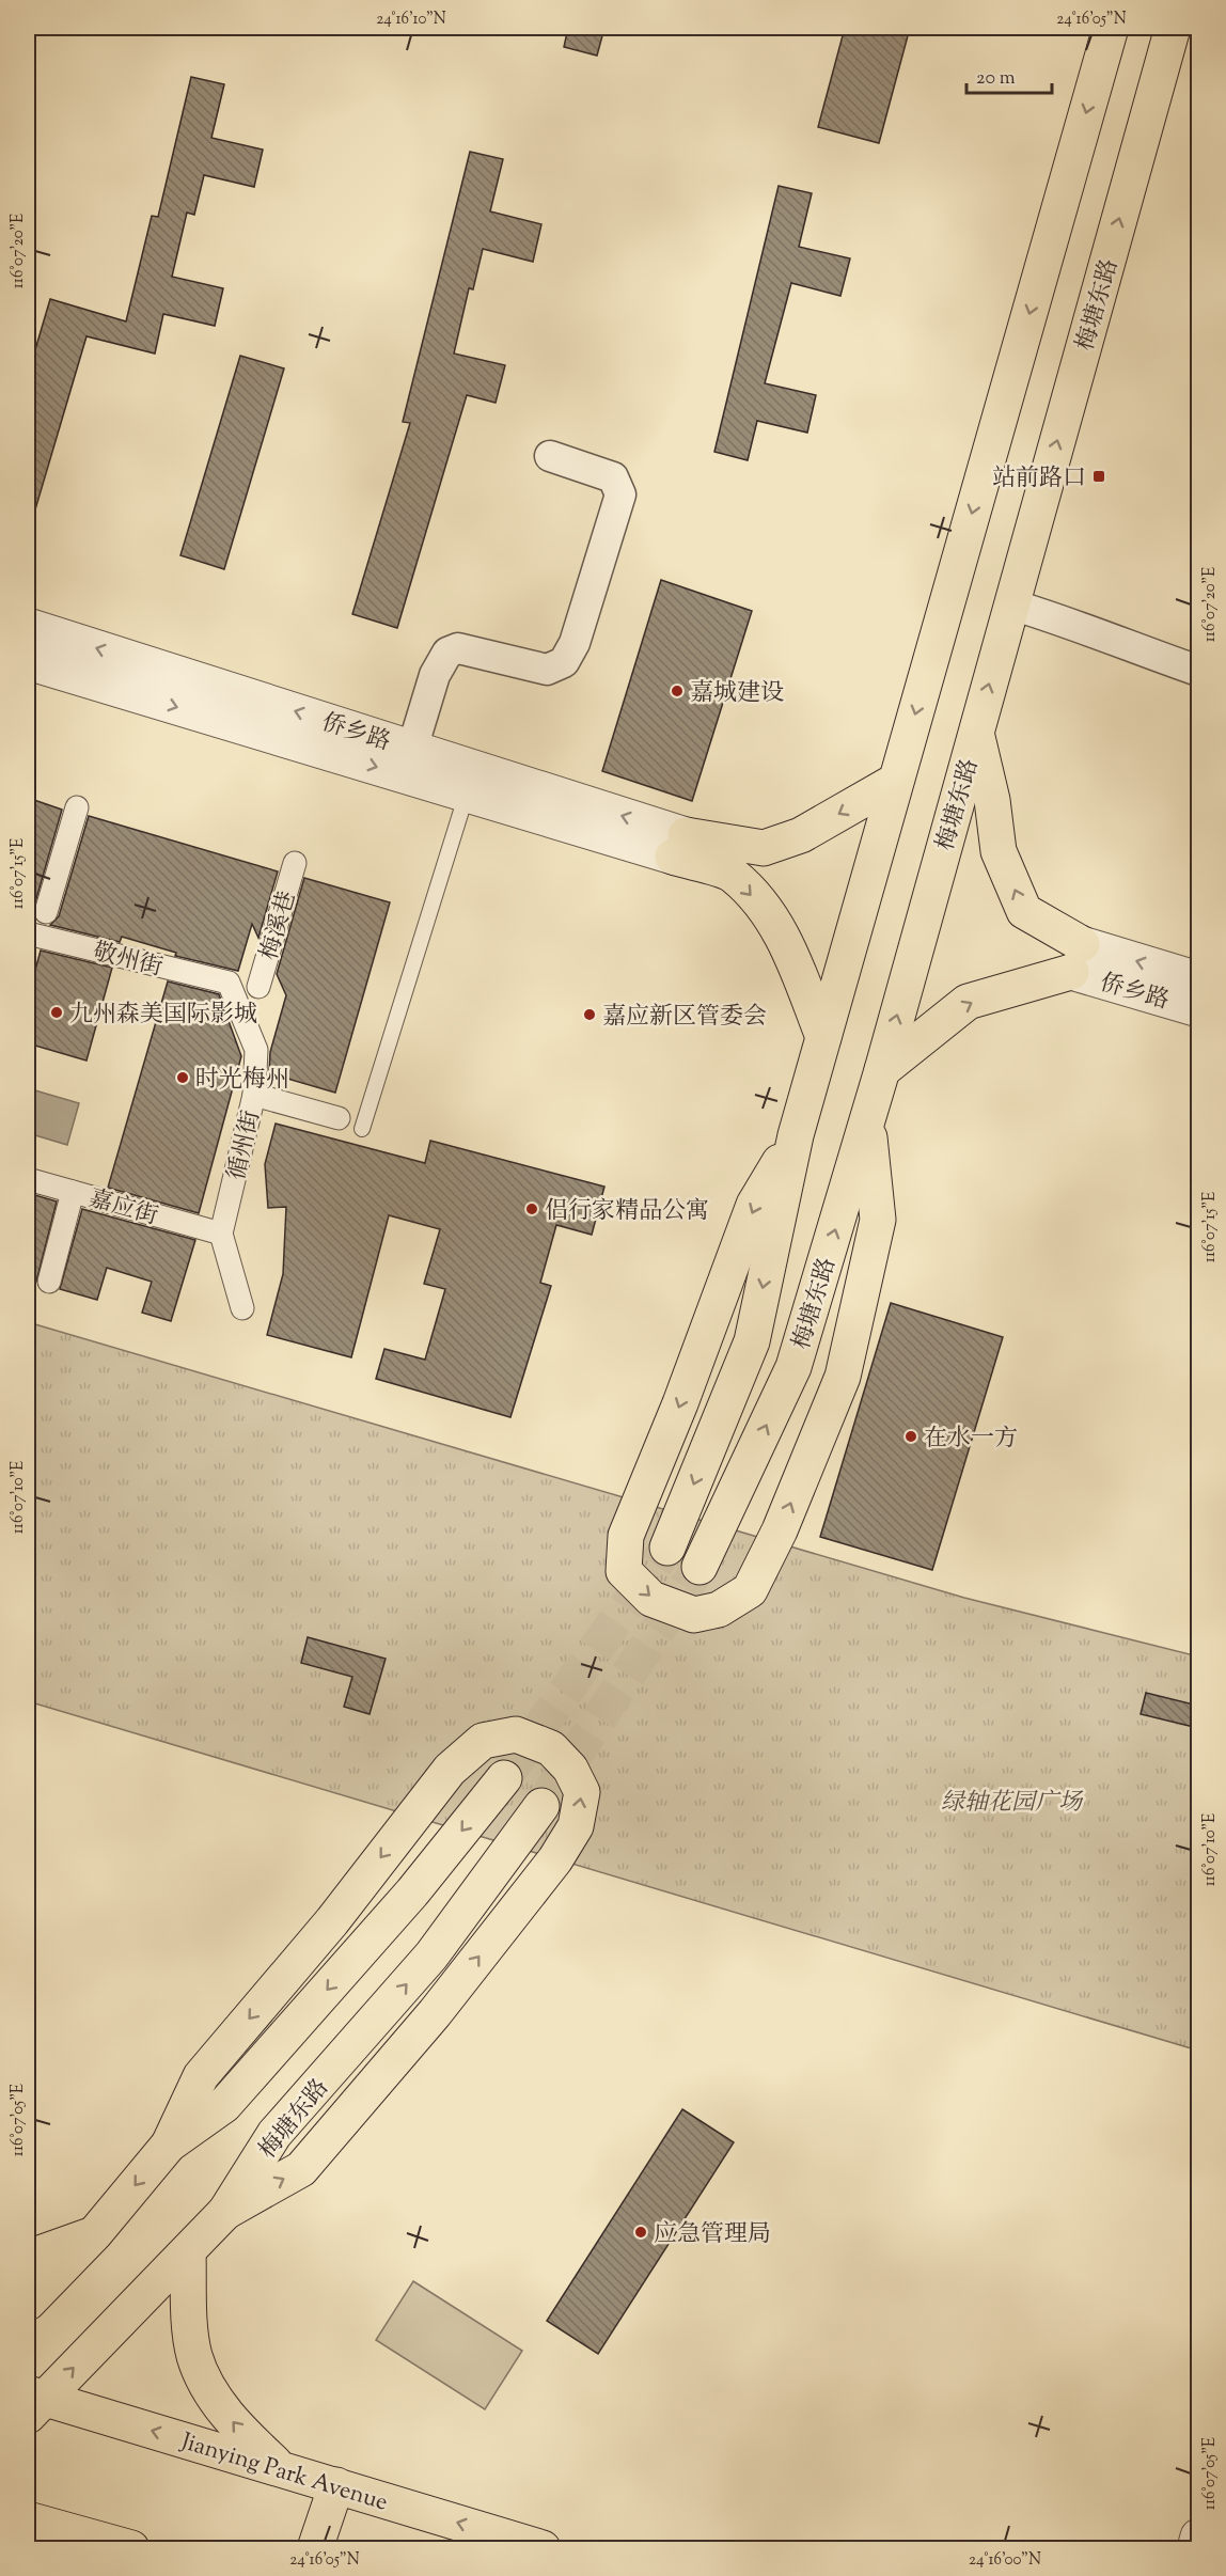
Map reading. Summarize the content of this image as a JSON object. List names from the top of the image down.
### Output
{
  "streets": {
    "main road": ["梅塘东路", "Jianying Park Avenue"],
    "street": [
      "侨乡路",
      "梅溪巷",
      "敬州街",
      "循州街",
      "嘉应街"
    ]
  },
  "crossings": [
    ["梅塘东路", "Jianying Park Avenue"],
    ["敬州街", "循州街"],
    ["循州街", "嘉应街"]
  ],
  "one_way": ["Jianying Park Avenue"],
  "parks": ["绿轴花园广场"],
  "places": {
    "transit": ["站前路口"],
    "other": [
      "嘉城建设",
      "九州森美国际影城",
      "嘉应新区管委会",
      "时光梅州",
      "侣行家精品公寓",
      "在水一方",
      "应急管理局"
    ]
  },
  "scale_bar": "20 m",
  "coordinates": [
    "24°16'10\"N",
    "24°16'05\"N",
    "116°07'20\"E",
    "116°07'15\"E",
    "116°07'10\"E",
    "116°07'05\"E",
    "24°16'00\"N"
  ]
}
